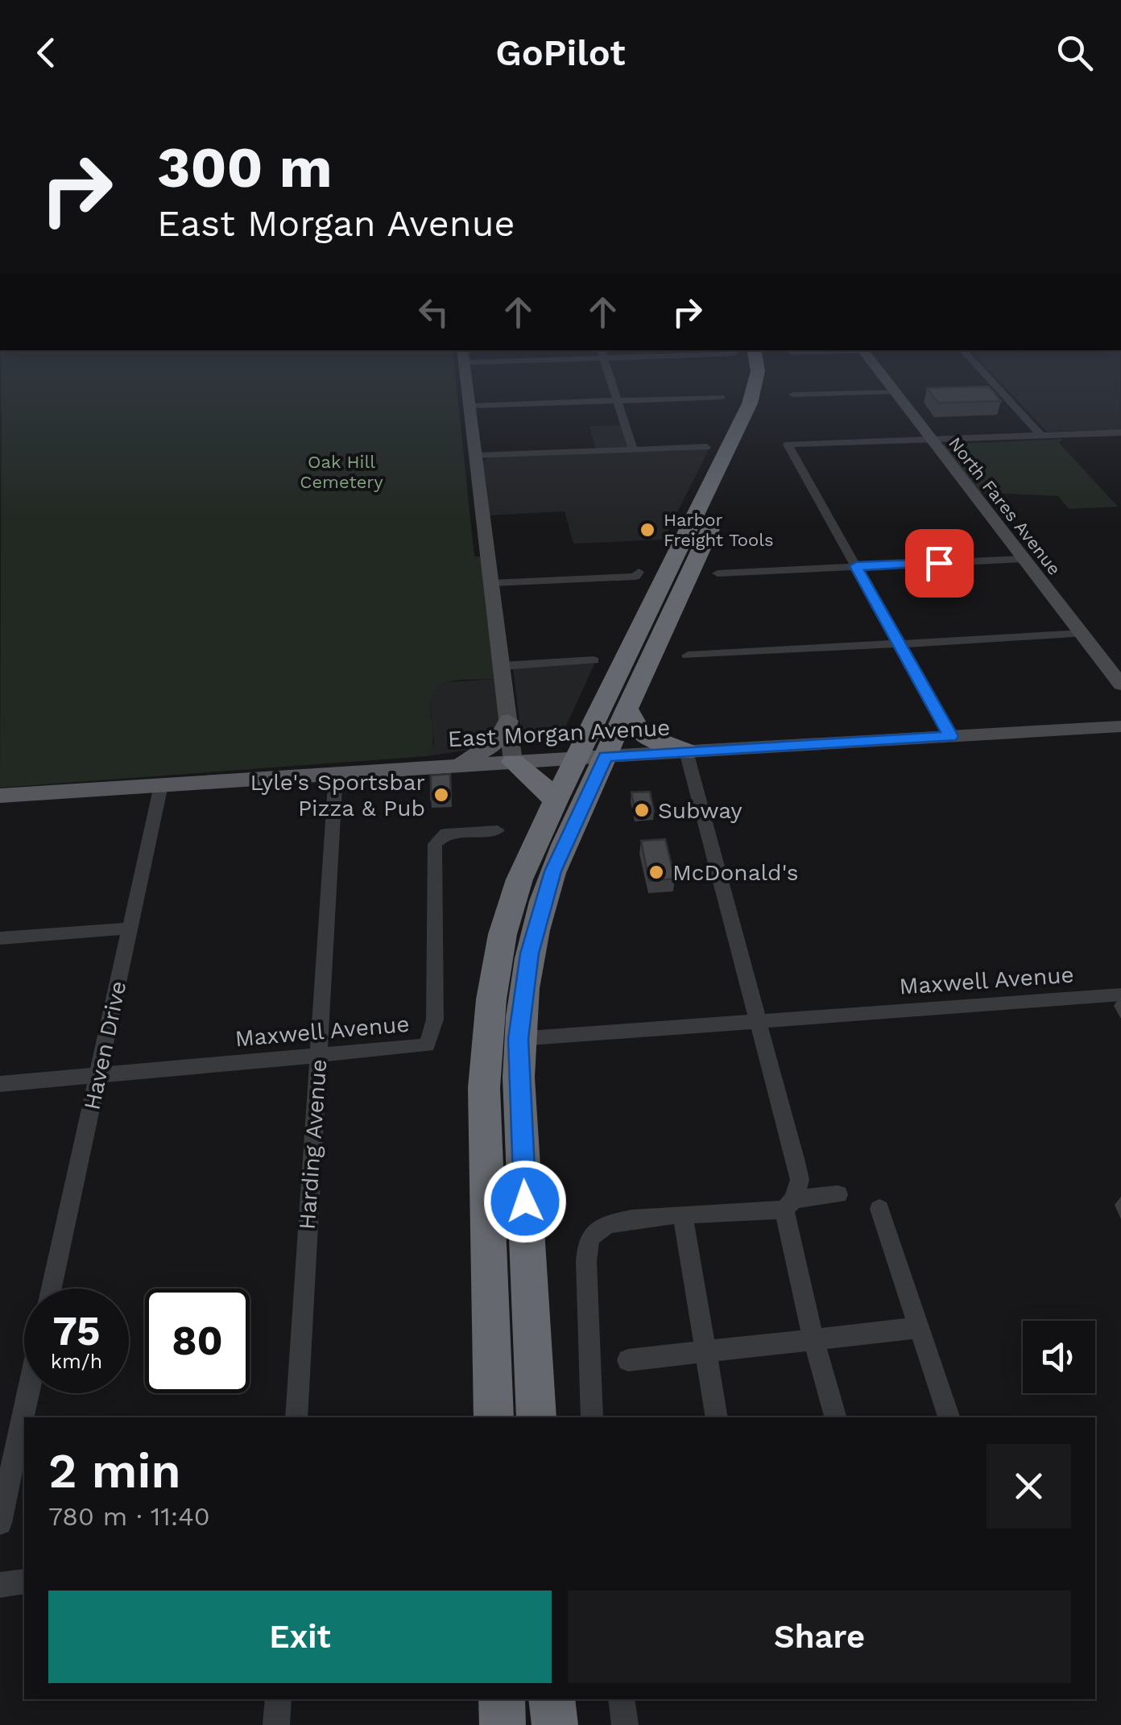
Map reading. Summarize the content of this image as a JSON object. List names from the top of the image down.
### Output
{
  "streets": {
    "main road": ["East Morgan Avenue"],
    "street": [
      "North Fares Avenue",
      "Maxwell Avenue",
      "Haven Drive",
      "Harding Avenue"
    ]
  },
  "crossings": [
    ["East Morgan Avenue", "Haven Drive"],
    ["East Morgan Avenue", "Harding Avenue"],
    ["Maxwell Avenue", "Haven Drive"],
    ["Maxwell Avenue", "Harding Avenue"]
  ],
  "parks": ["Oak Hill Cemetery"],
  "places": [
    "Harbor Freight Tools",
    "Lyle's Sportsbar Pizza & Pub",
    "Subway",
    "McDonald's"
  ],
  "page": {
    "header": "GoPilot",
    "turn": ["300 m", "East Morgan Avenue"],
    "speed": "75 km/h",
    "limit": "80",
    "heading": ["2 min", "780 m · 11:40"],
    "buttons": ["Exit", "Share"]
  }
}
